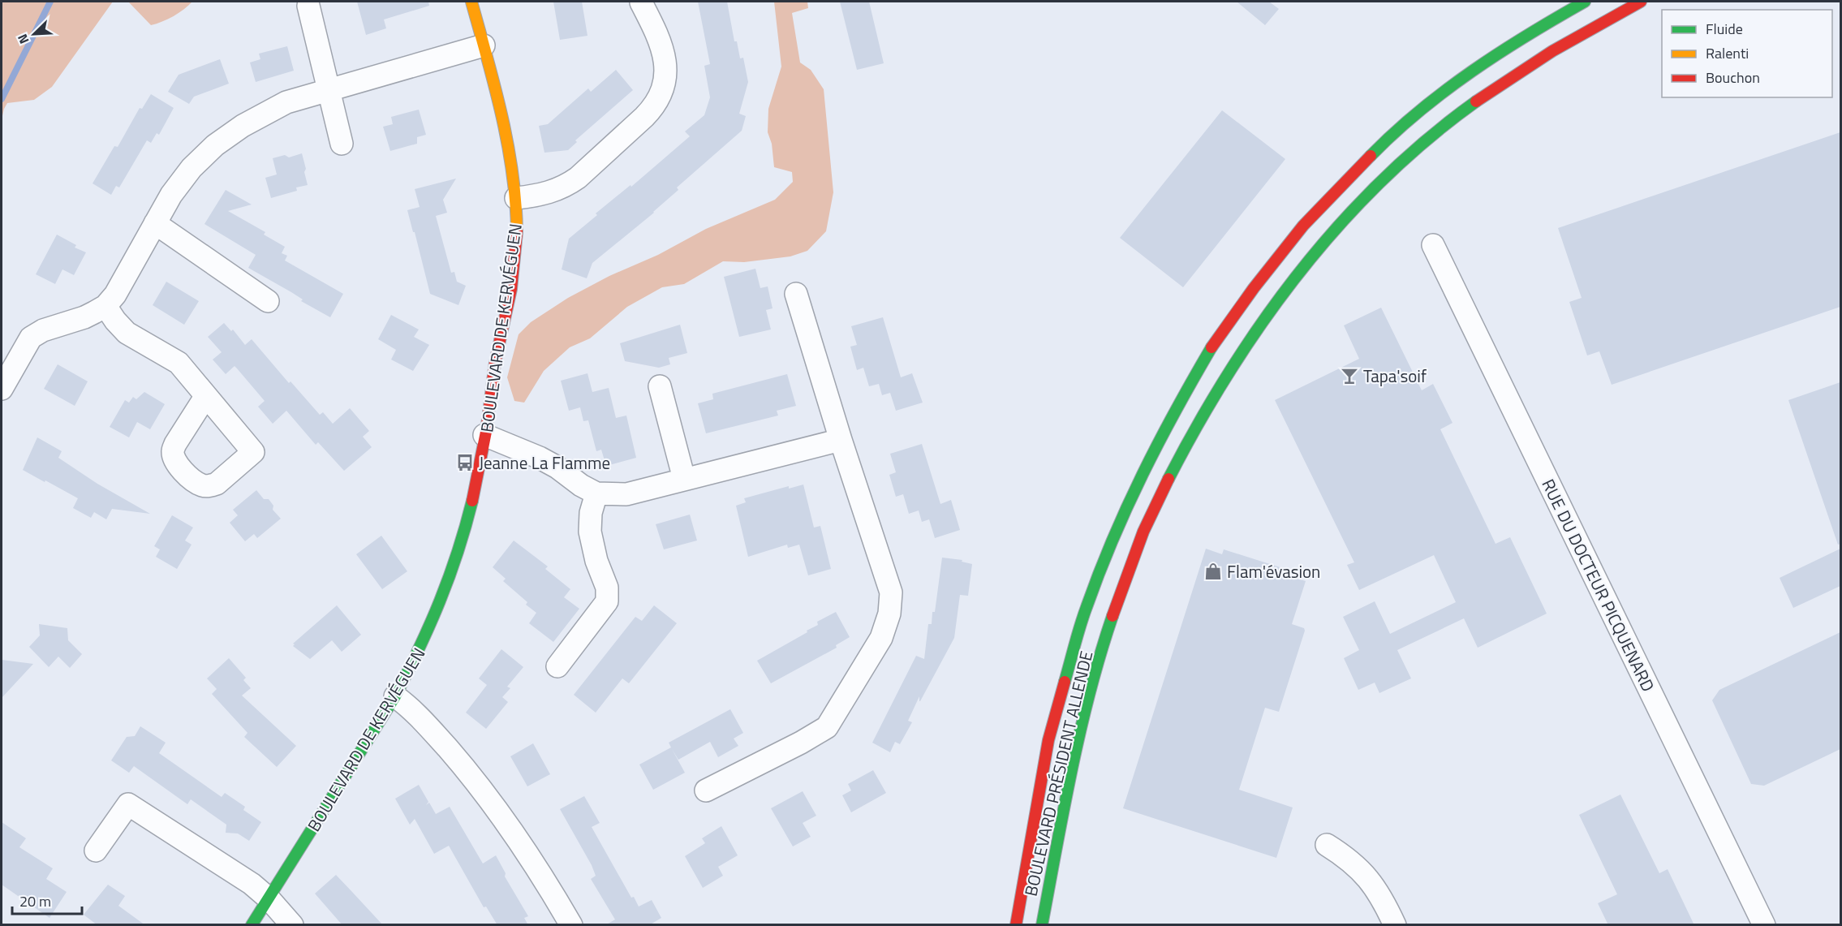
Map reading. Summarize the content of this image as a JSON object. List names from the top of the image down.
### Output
{
  "streets": {
    "main road": ["BOULEVARD DE KERVÉGUEN", "BOULEVARD PRÉSIDENT ALLENDE"],
    "street": ["RUE DU DOCTEUR PICQUENARD"]
  },
  "places": {
    "bar": ["Tapa'soif"],
    "bus stop": ["Jeanne La Flamme"],
    "shop": ["Flam'évasion"]
  },
  "legend": ["Fluide", "Ralenti", "Bouchon"],
  "scale_bar": "20 m",
  "north": "bottom left"
}
